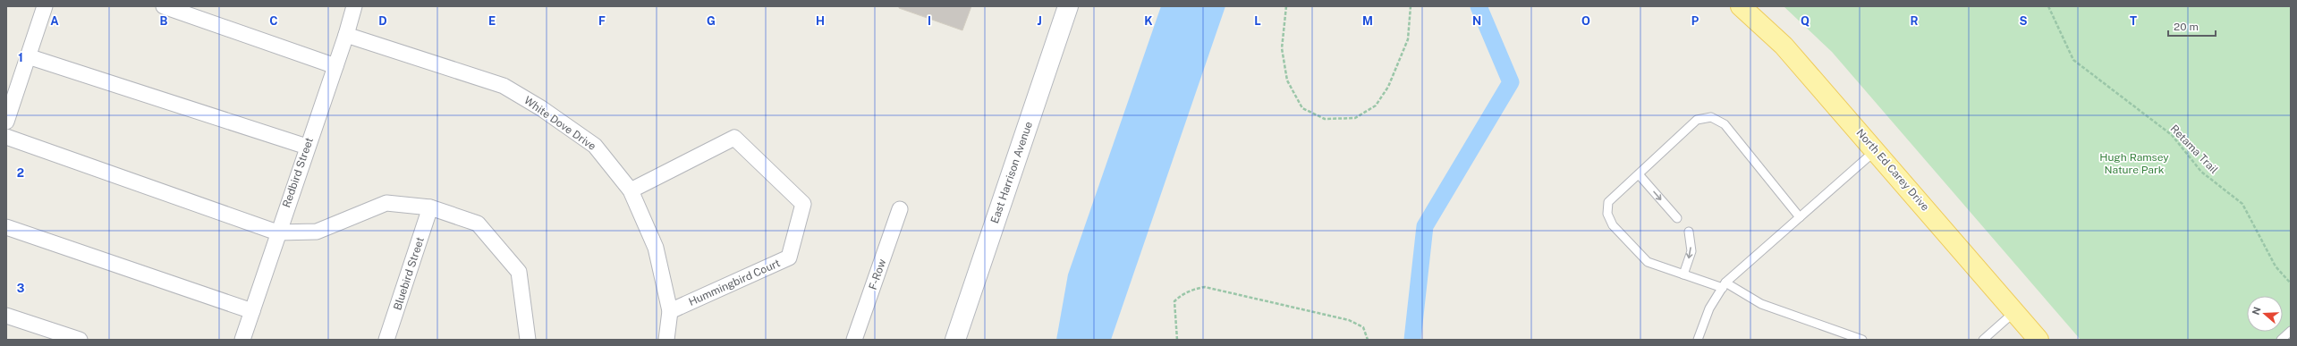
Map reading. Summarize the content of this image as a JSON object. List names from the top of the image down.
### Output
{
  "streets": {
    "main road": ["North Ed Carey Drive", "East Harrison Avenue"],
    "street": [
      "White Dove Drive",
      "Redbird Street",
      "Bluebird Street",
      "F-Row",
      "Hummingbird Court"
    ],
    "path": ["Retama Trail"]
  },
  "crossings": [
    ["White Dove Drive", "Redbird Street"],
    ["White Dove Drive", "Hummingbird Court"]
  ],
  "parks": ["Hugh Ramsey Nature Park"],
  "scale_bar": "20 m",
  "north": "left",
  "grid": {
    "columns": [
      "A",
      "B",
      "C",
      "D",
      "E",
      "F",
      "G",
      "H",
      "I",
      "J",
      "K",
      "L",
      "M",
      "N",
      "O",
      "P",
      "Q",
      "R",
      "S",
      "T"
    ],
    "rows": ["1", "2", "3"]
  }
}
